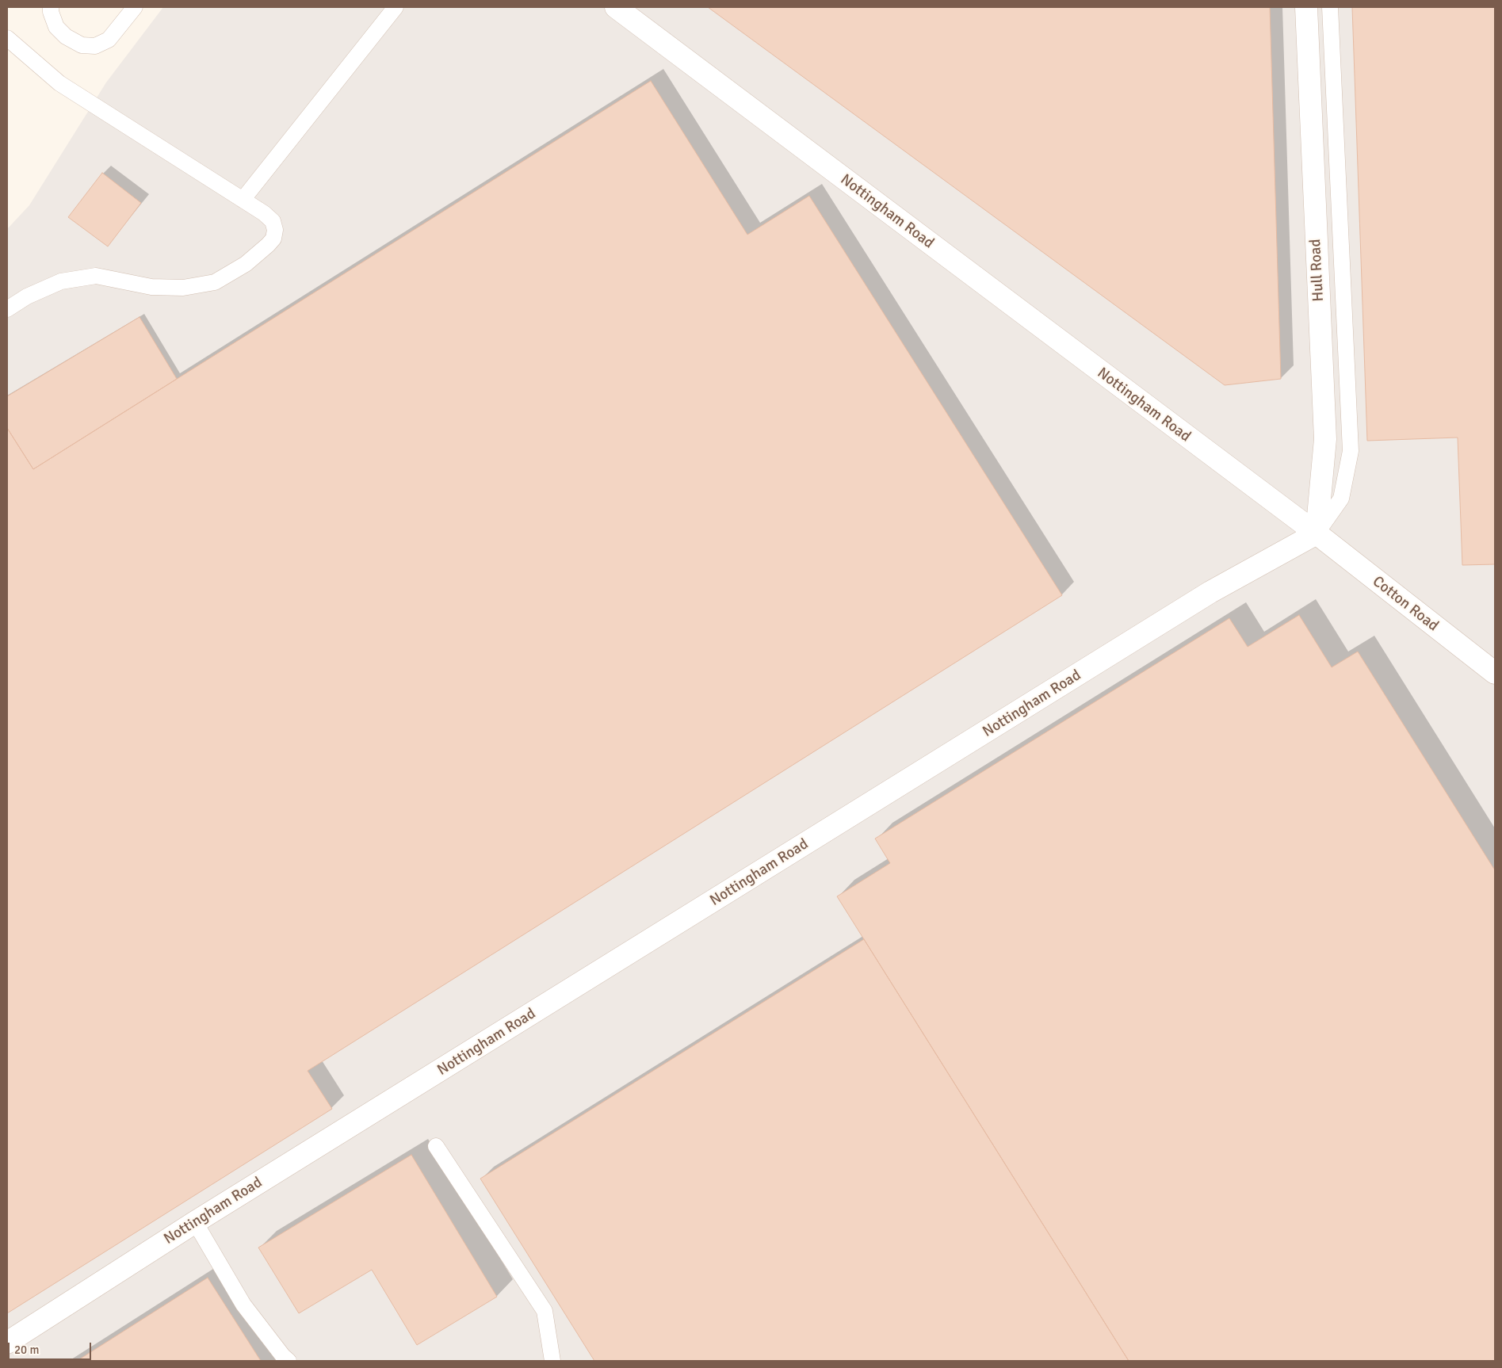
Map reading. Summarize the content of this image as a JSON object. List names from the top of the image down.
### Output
{
  "streets": {
    "street": ["Nottingham Road", "Hull Road", "Cotton Road"]
  },
  "crossings": [
    ["Nottingham Road", "Hull Road"],
    ["Nottingham Road", "Cotton Road"],
    ["Hull Road", "Cotton Road"]
  ],
  "scale_bar": "20 m"
}
